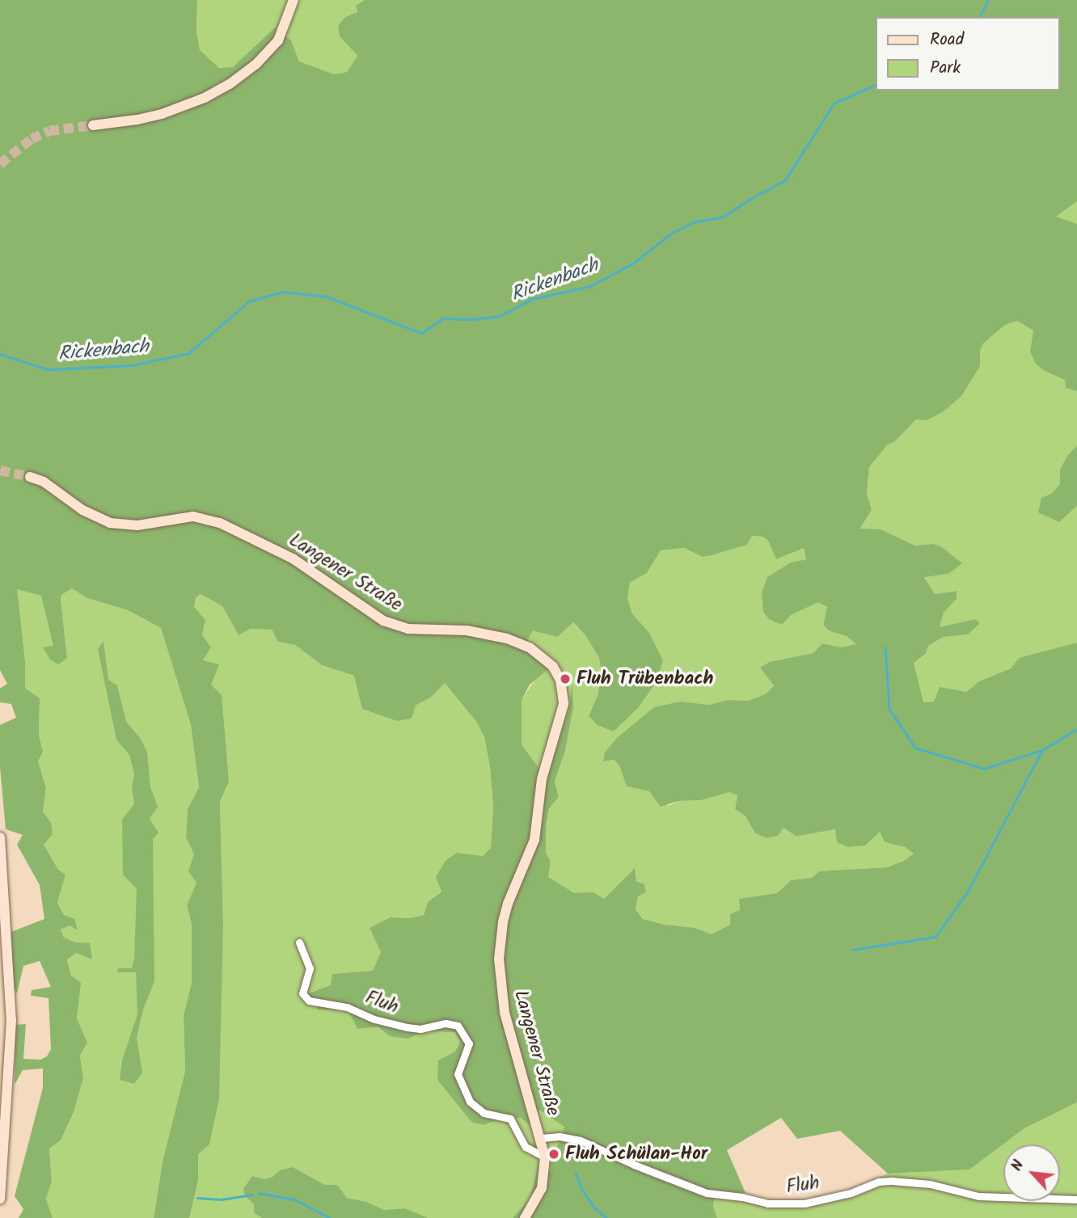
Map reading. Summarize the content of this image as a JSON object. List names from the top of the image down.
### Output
{
  "streets": {
    "main road": ["Langener Straße"],
    "street": ["Fluh"]
  },
  "crossings": [
    ["Langener Straße", "Fluh"]
  ],
  "water": ["Rickenbach"],
  "places": ["Fluh Trübenbach", "Fluh Schülan-Hor"],
  "legend": ["Road", "Park"],
  "north": "top left"
}
